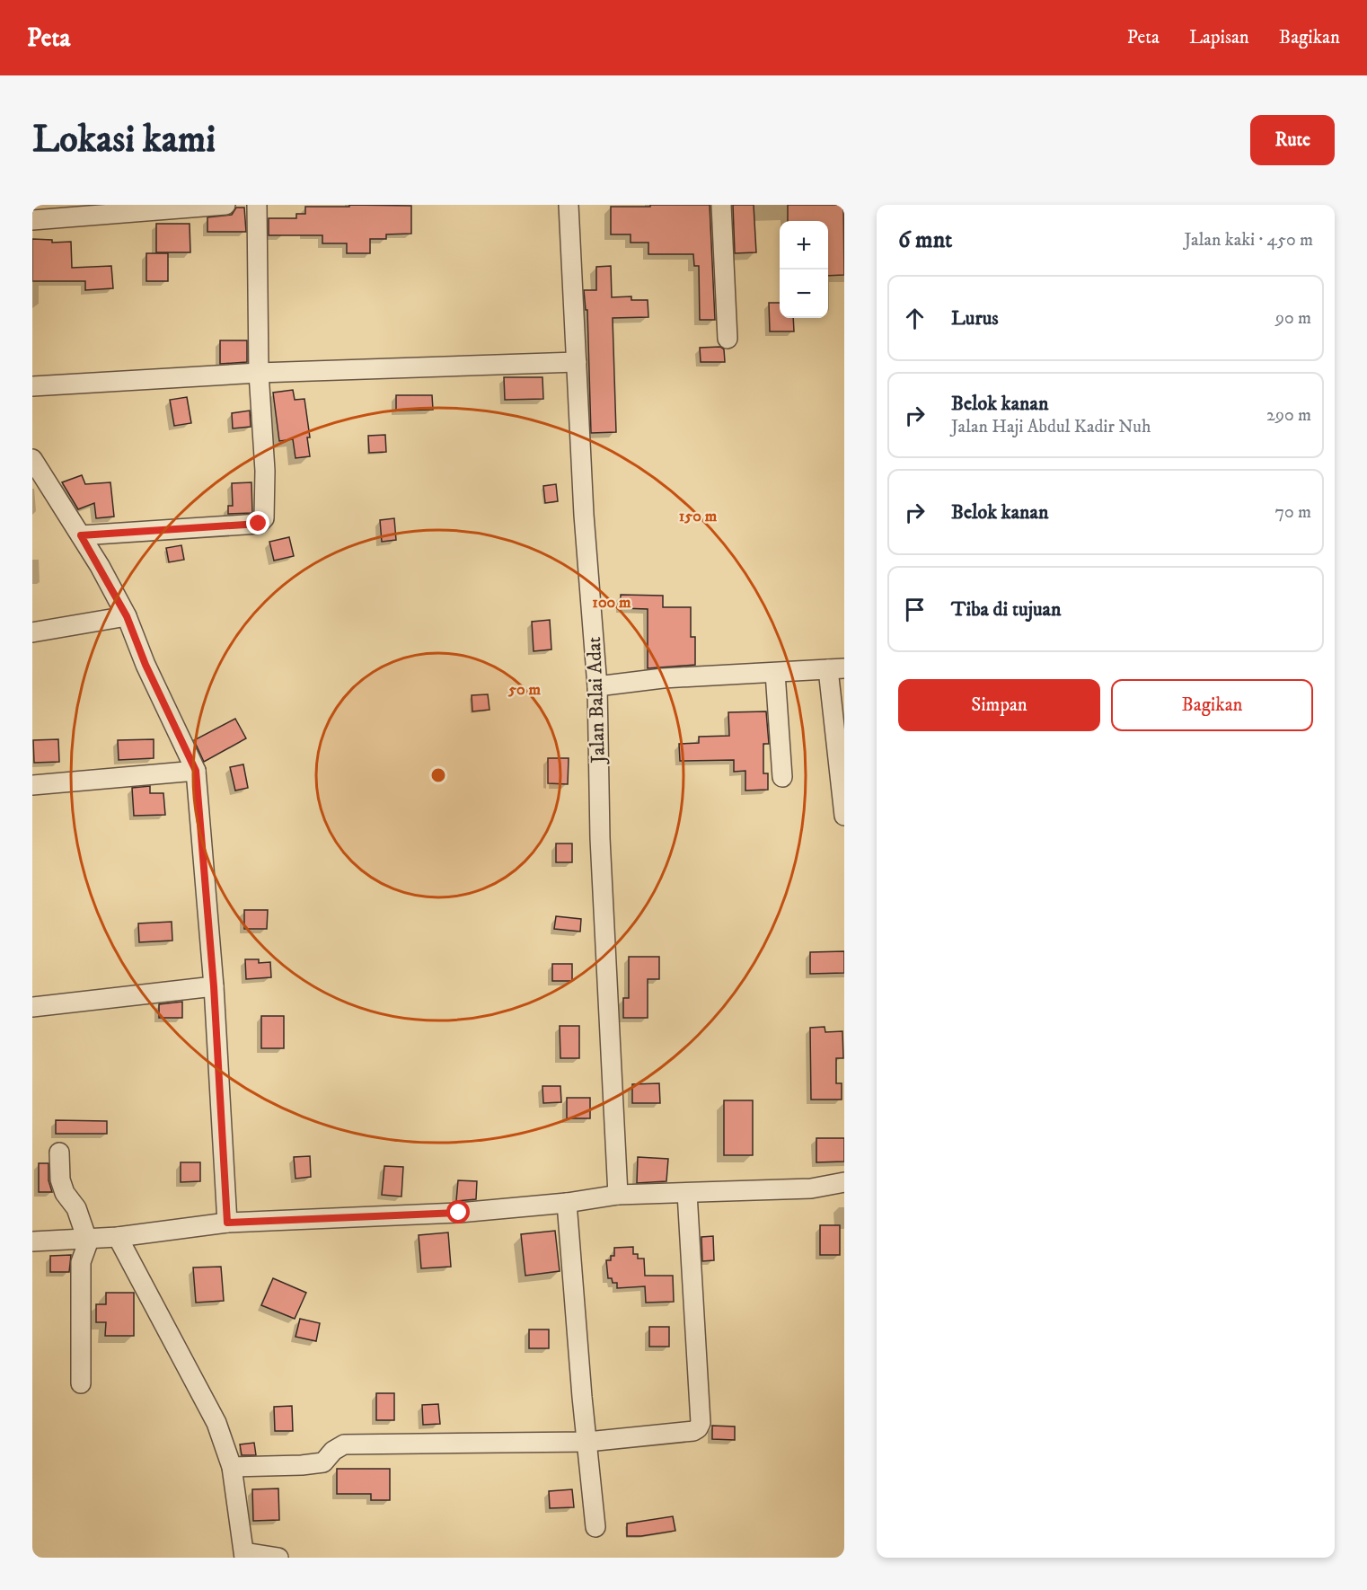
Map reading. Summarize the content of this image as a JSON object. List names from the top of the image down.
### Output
{
  "streets": {
    "street": ["Jalan Balai Adat"]
  },
  "page": {
    "header": "Peta",
    "nav": ["Peta", "Lapisan", "Bagikan"],
    "buttons": [
      "Rute",
      ["Simpan", "Bagikan"]
    ],
    "title": "Lokasi kami",
    "heading": ["6 mnt", "Jalan kaki · 450 m"],
    "map_buttons": ["+", "−"],
    "list": [
      ["Lurus", "90 m"],
      ["Belok kanan", "Jalan Haji Abdul Kadir Nuh", "290 m"],
      ["Belok kanan", "70 m"],
      "Tiba di tujuan"
    ]
  },
  "rings": ["150 m", "100 m", "50 m"]
}
